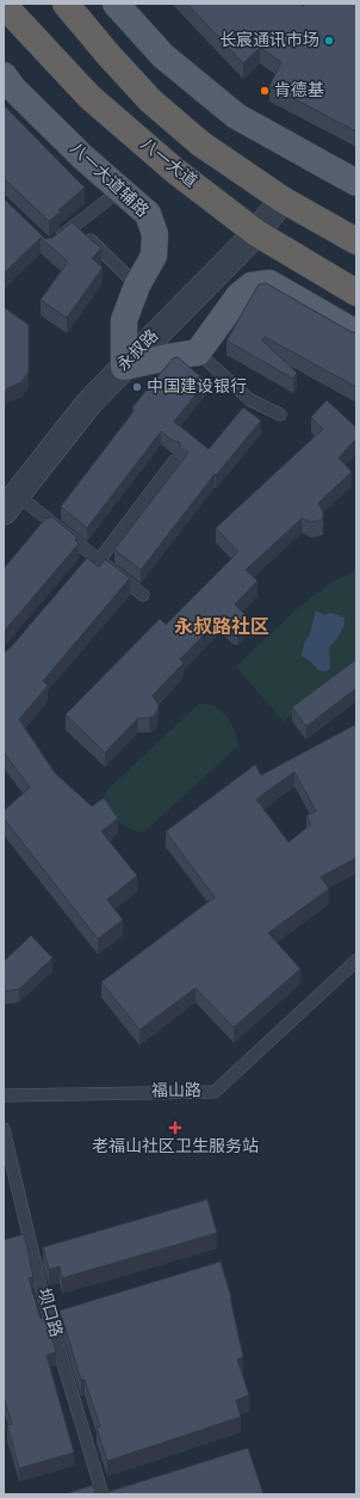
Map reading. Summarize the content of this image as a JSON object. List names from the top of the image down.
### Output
{
  "streets": {
    "highway": ["八一大道"],
    "main road": ["八一大道辅路"],
    "street": ["永叔路"],
    "lane": ["福山路", "坝口路"]
  },
  "crossings": [
    ["八一大道", "永叔路"],
    ["八一大道辅路", "永叔路"]
  ],
  "districts": ["永叔路社区"],
  "places": {
    "other": ["长宸通讯市场", "肯德基", "中国建设银行"],
    "health": ["老福山社区卫生服务站"]
  }
}
